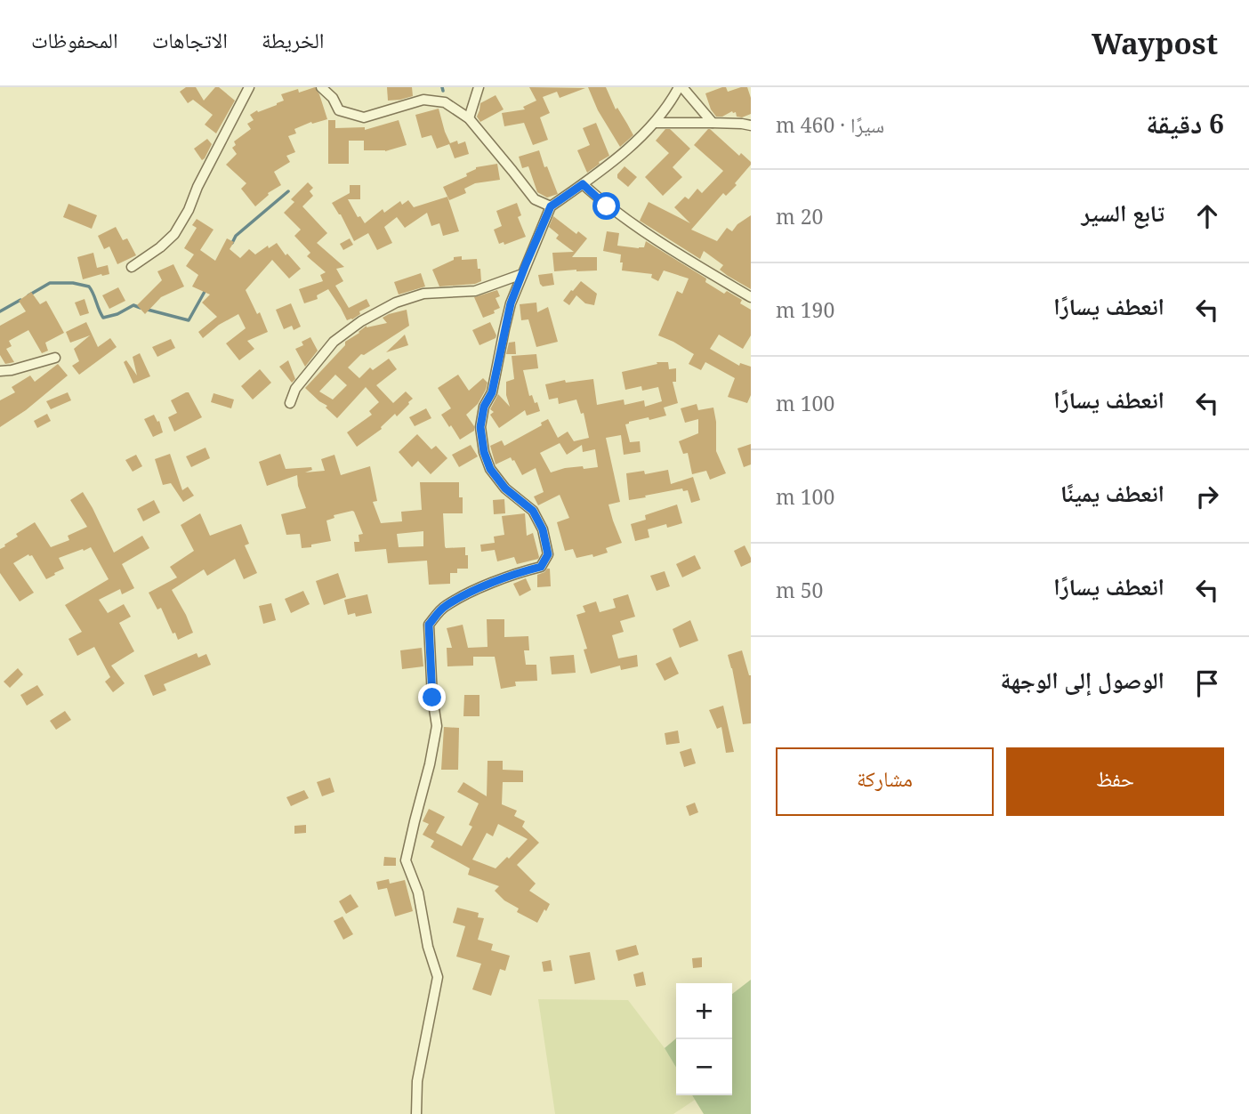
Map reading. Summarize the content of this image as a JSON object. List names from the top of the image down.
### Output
{
  "page": {
    "header": "Waypost",
    "nav": ["الخريطة", "الاتجاهات", "المحفوظات"],
    "heading": ["6 دقيقة", "سيرًا · 460 m"],
    "list": [
      ["تابع السير", "20 m"],
      ["انعطف يسارًا", "190 m"],
      ["انعطف يسارًا", "100 m"],
      ["انعطف يمينًا", "100 m"],
      ["انعطف يسارًا", "50 m"],
      "الوصول إلى الوجهة"
    ],
    "buttons": ["حفظ", "مشاركة"],
    "map_buttons": ["+", "−"]
  }
}
